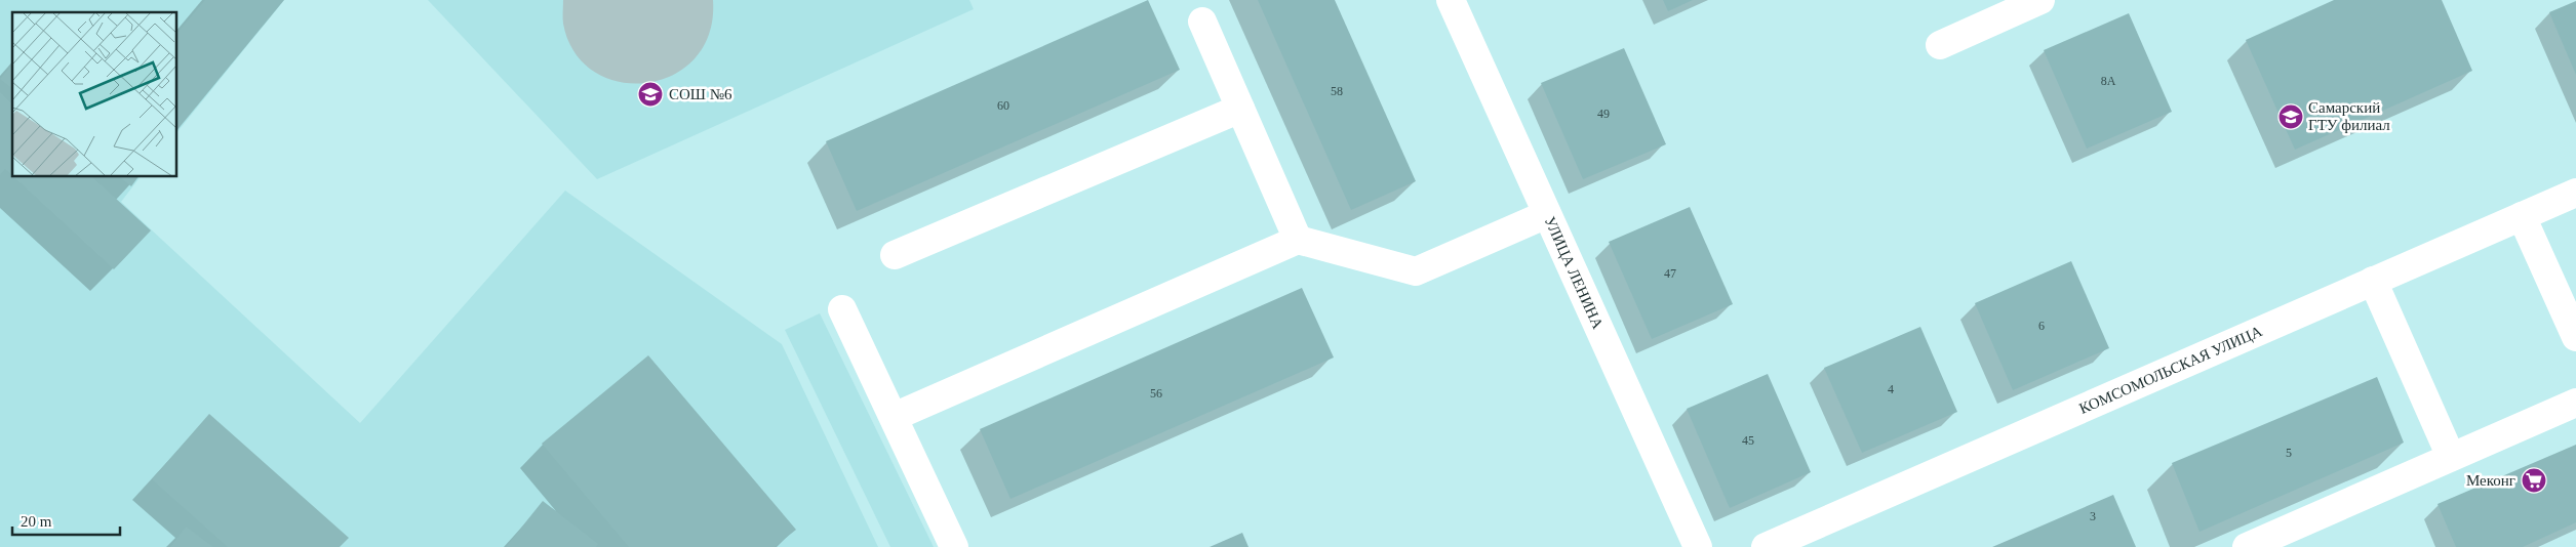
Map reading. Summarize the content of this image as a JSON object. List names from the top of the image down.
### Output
{
  "streets": {
    "street": ["УЛИЦА ЛЕНИНА", "КОМСОМОЛЬСКАЯ УЛИЦА"]
  },
  "places": {
    "school or university": ["СОШ №6", "Самарский ГТУ филиал"],
    "supermarket": ["Меконг"]
  },
  "house_numbers": [
    "8А",
    "58",
    "60",
    "49",
    "47",
    "6",
    "4",
    "56",
    "45",
    "5",
    "3"
  ],
  "scale_bar": "20 m"
}
